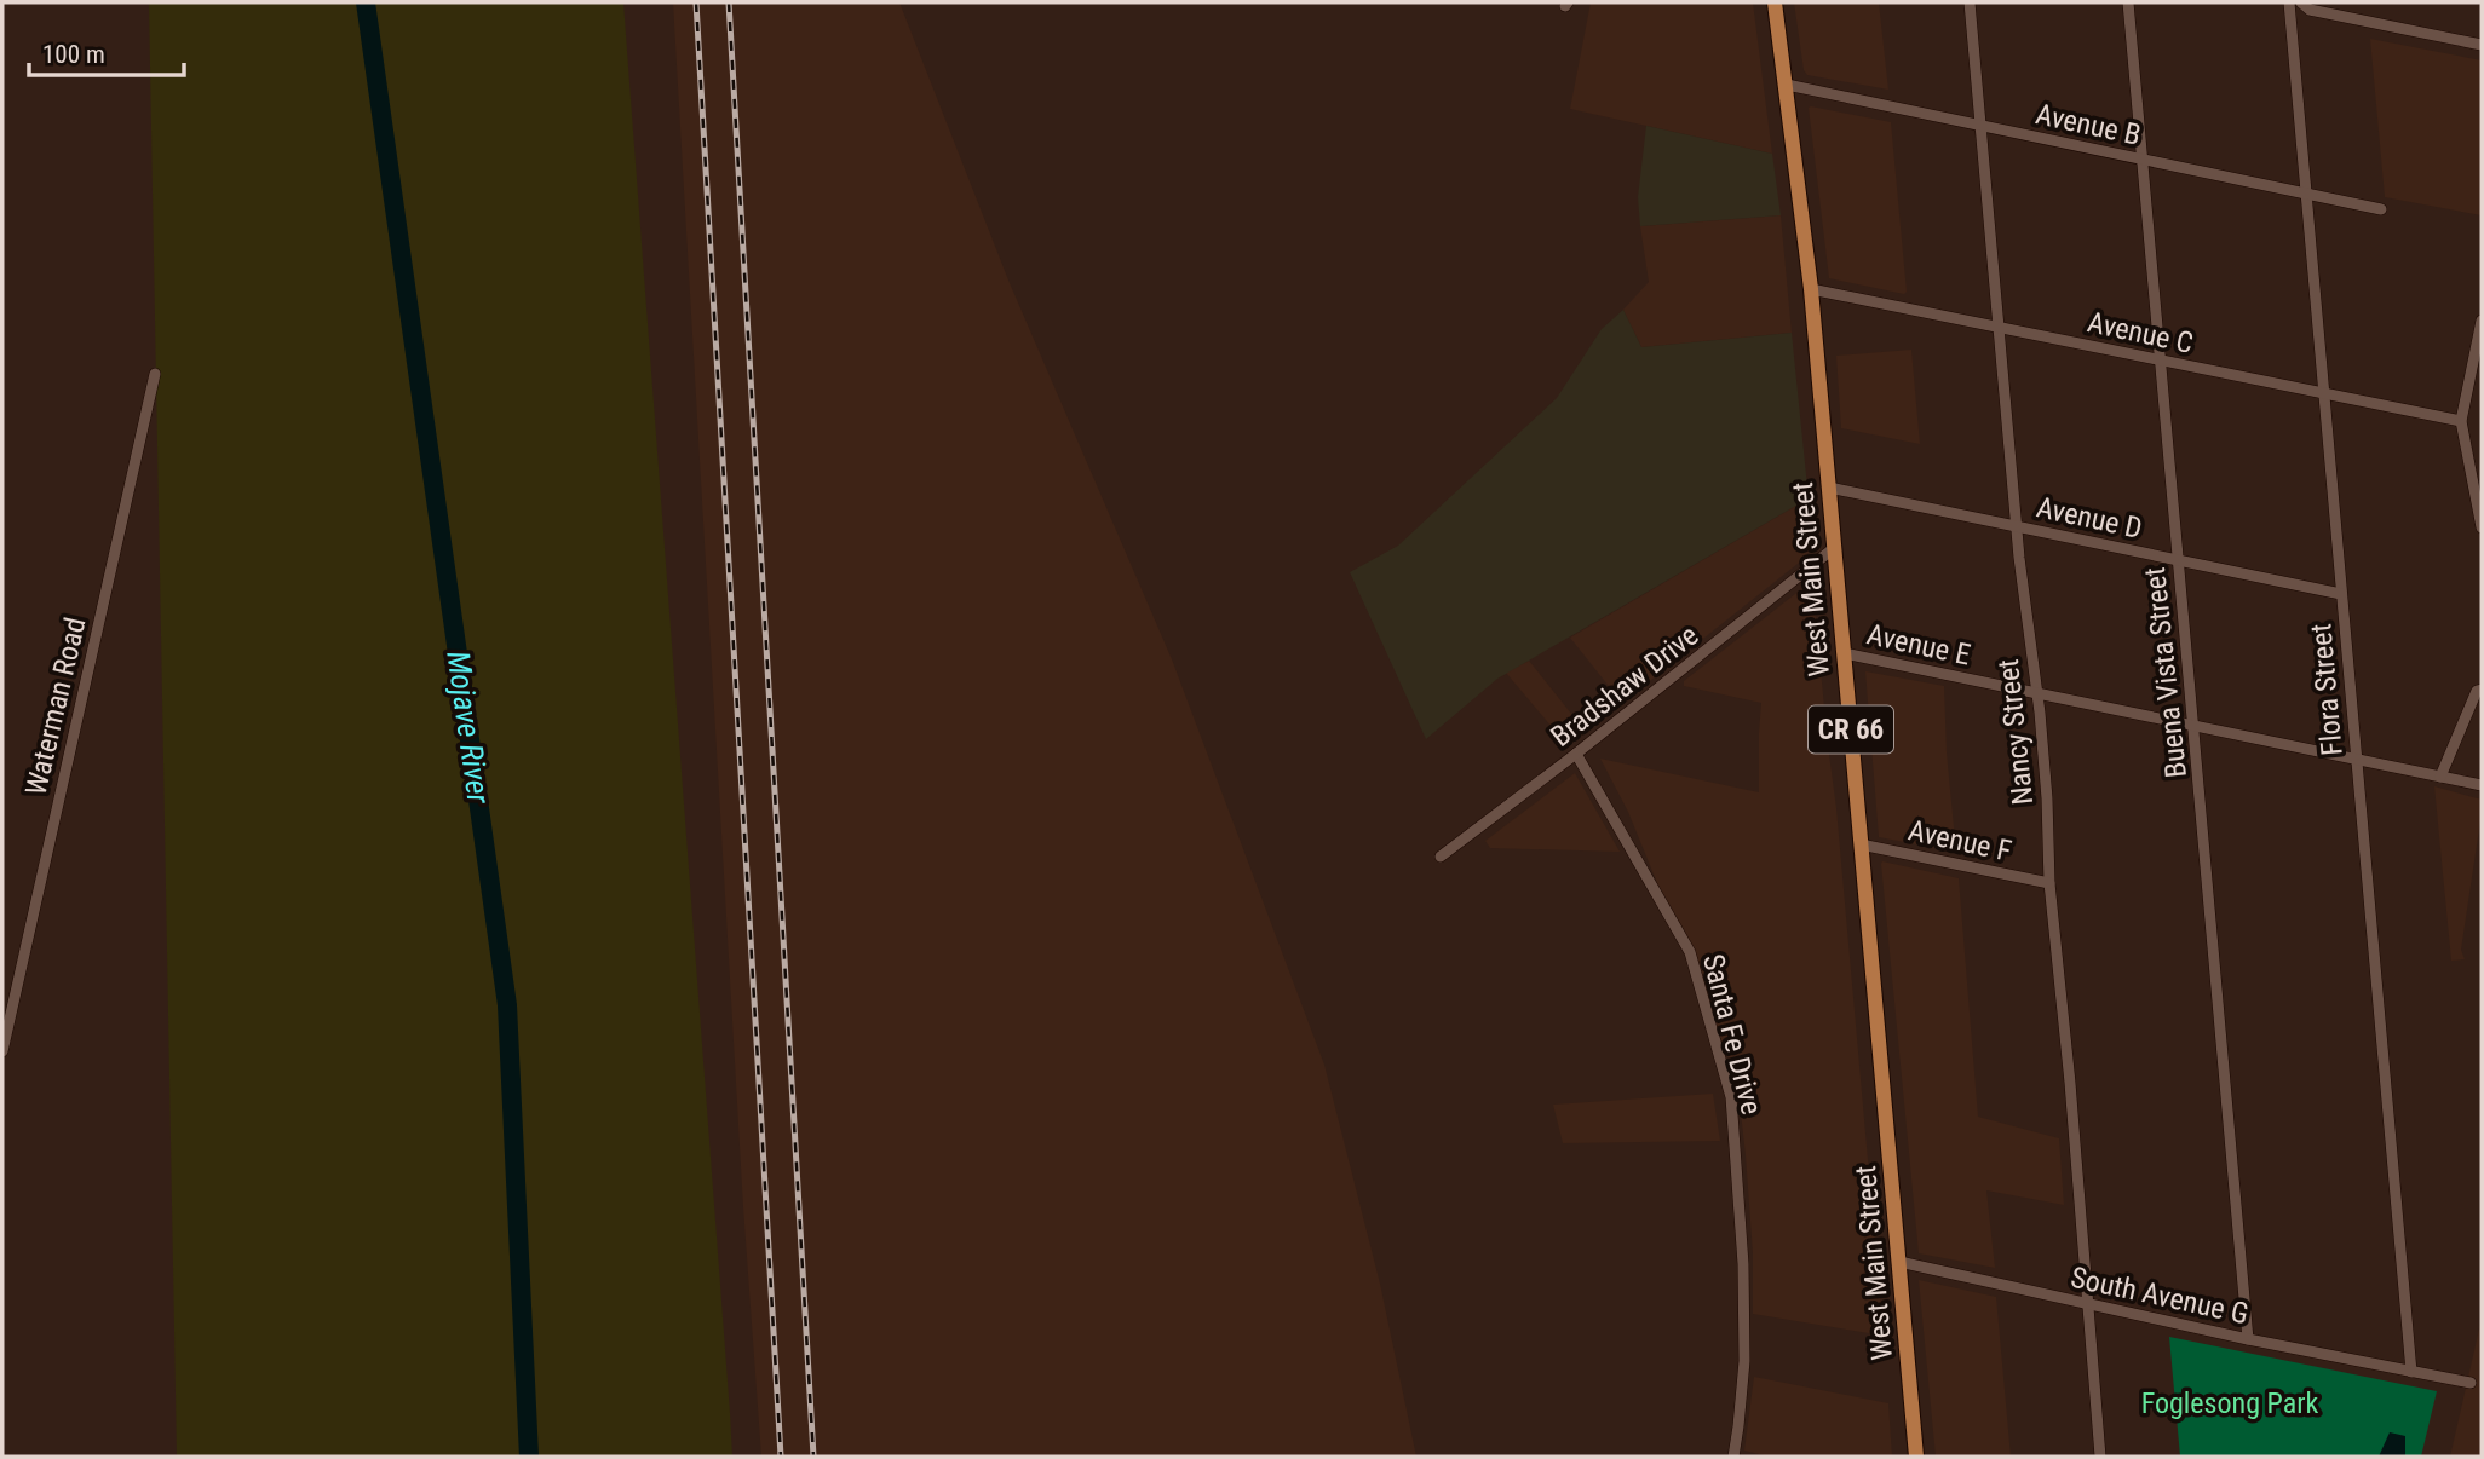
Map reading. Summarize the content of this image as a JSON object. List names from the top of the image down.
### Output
{
  "streets": {
    "main road": ["West Main Street", "CR 66"],
    "street": [
      "Avenue B",
      "Avenue C",
      "Avenue D",
      "Avenue E",
      "Buena Vista Street",
      "Bradshaw Drive",
      "Flora Street",
      "Waterman Road",
      "Nancy Street",
      "Avenue F",
      "Santa Fe Drive",
      "South Avenue G"
    ]
  },
  "crossings": [
    ["Avenue B", "West Main Street"],
    ["Avenue B", "Buena Vista Street"],
    ["Avenue B", "Flora Street"],
    ["Avenue B", "Nancy Street"],
    ["Avenue C", "West Main Street"],
    ["Avenue C", "Buena Vista Street"],
    ["Avenue C", "Flora Street"],
    ["Avenue C", "Nancy Street"],
    ["Avenue D", "West Main Street"],
    ["Avenue D", "Buena Vista Street"],
    ["Avenue D", "Flora Street"],
    ["Avenue D", "Nancy Street"],
    ["West Main Street", "Avenue E"],
    ["West Main Street", "Bradshaw Drive"],
    ["West Main Street", "Avenue F"],
    ["West Main Street", "South Avenue G"],
    ["Avenue E", "Buena Vista Street"],
    ["Avenue E", "Flora Street"],
    ["Avenue E", "Nancy Street"],
    ["Buena Vista Street", "South Avenue G"],
    ["Bradshaw Drive", "Santa Fe Drive"],
    ["Flora Street", "South Avenue G"],
    ["Nancy Street", "Avenue F"],
    ["Nancy Street", "South Avenue G"]
  ],
  "water": ["Mojave River"],
  "parks": ["Foglesong Park"],
  "scale_bar": "100 m"
}
